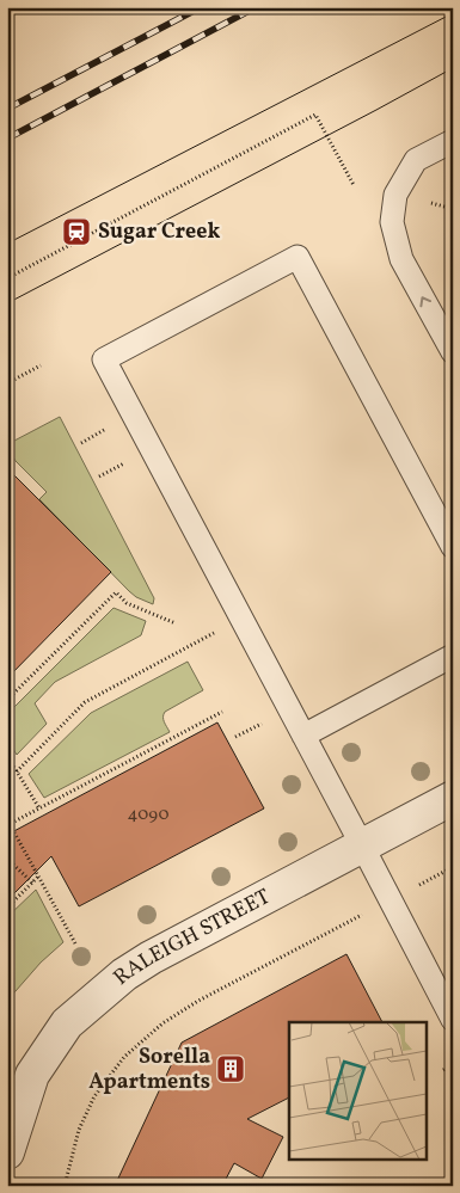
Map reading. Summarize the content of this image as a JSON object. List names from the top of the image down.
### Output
{
  "streets": {
    "street": ["RALEIGH STREET"]
  },
  "places": {
    "station": ["Sugar Creek"],
    "building": ["Sorella Apartments"]
  },
  "house_numbers": ["4090"]
}
